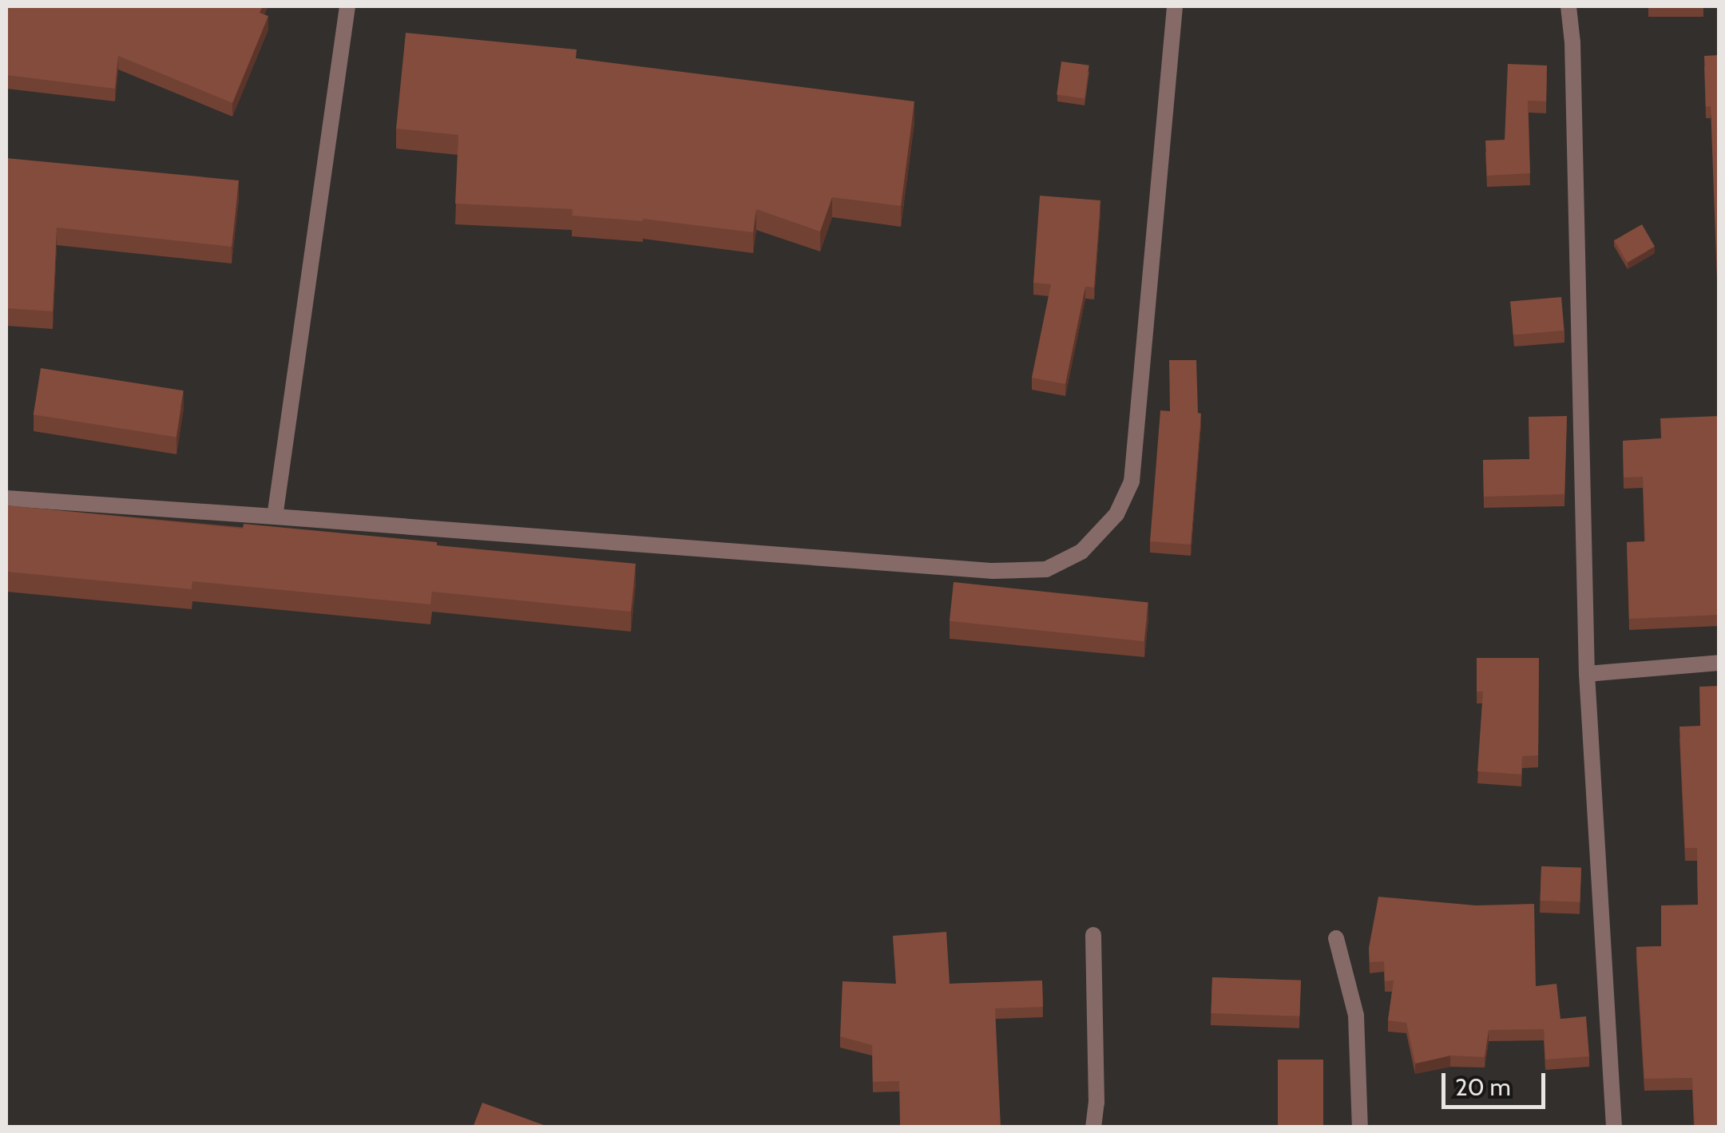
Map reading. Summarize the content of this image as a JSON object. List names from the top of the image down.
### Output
{
  "scale_bar": "20 m"
}
